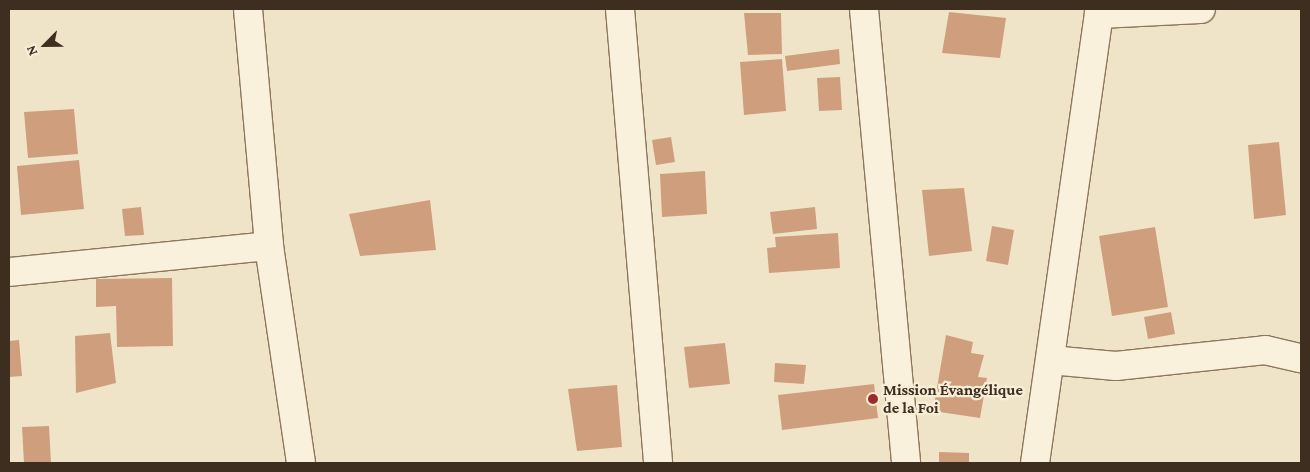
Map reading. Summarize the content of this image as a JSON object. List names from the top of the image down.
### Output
{
  "places": ["Mission Évangélique de la Foi"],
  "north": "bottom left"
}
